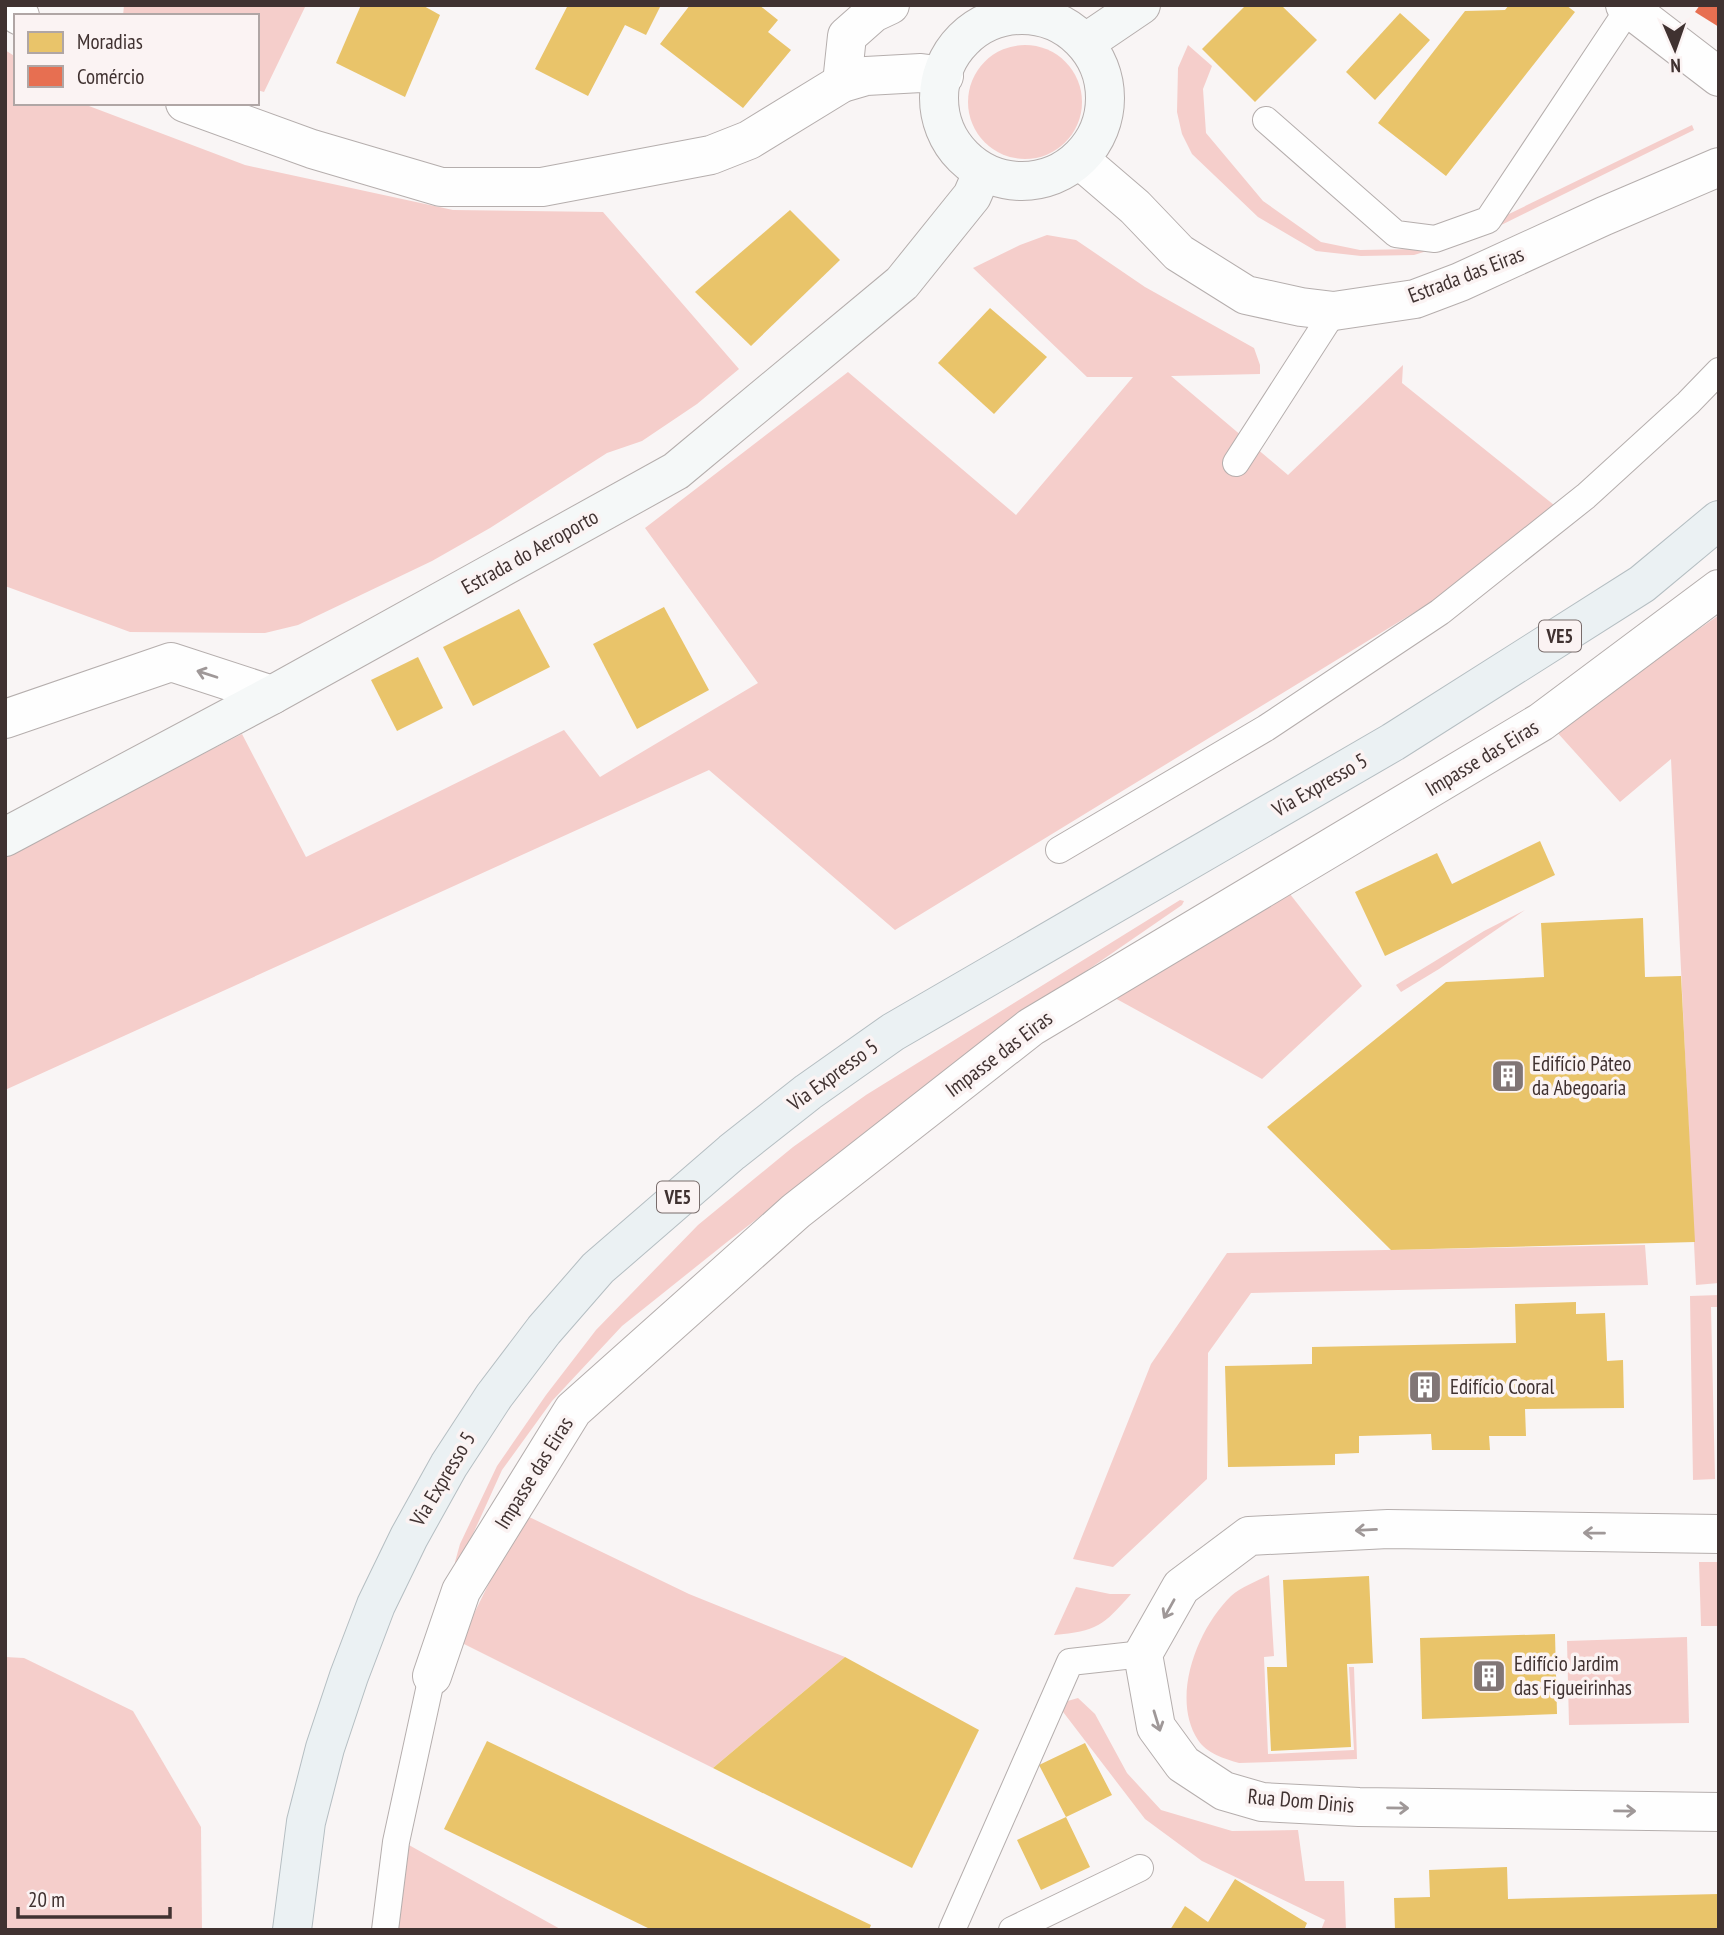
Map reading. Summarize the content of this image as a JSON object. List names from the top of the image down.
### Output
{
  "streets": {
    "main road": ["Estrada do Aeroporto", "VE5", "Via Expresso 5"],
    "street": ["Estrada das Eiras", "Impasse das Eiras", "Rua Dom Dinis"]
  },
  "crossings": [
    ["Estrada das Eiras", "Estrada do Aeroporto"]
  ],
  "one_way": ["Rua Dom Dinis"],
  "places": {
    "building": ["Edifício Páteo da Abegoaria", "Edifício Cooral", "Edifício Jardim das Figueirinhas"]
  },
  "legend": ["Moradias", "Comércio"],
  "scale_bar": "20 m",
  "north": "bottom"
}
